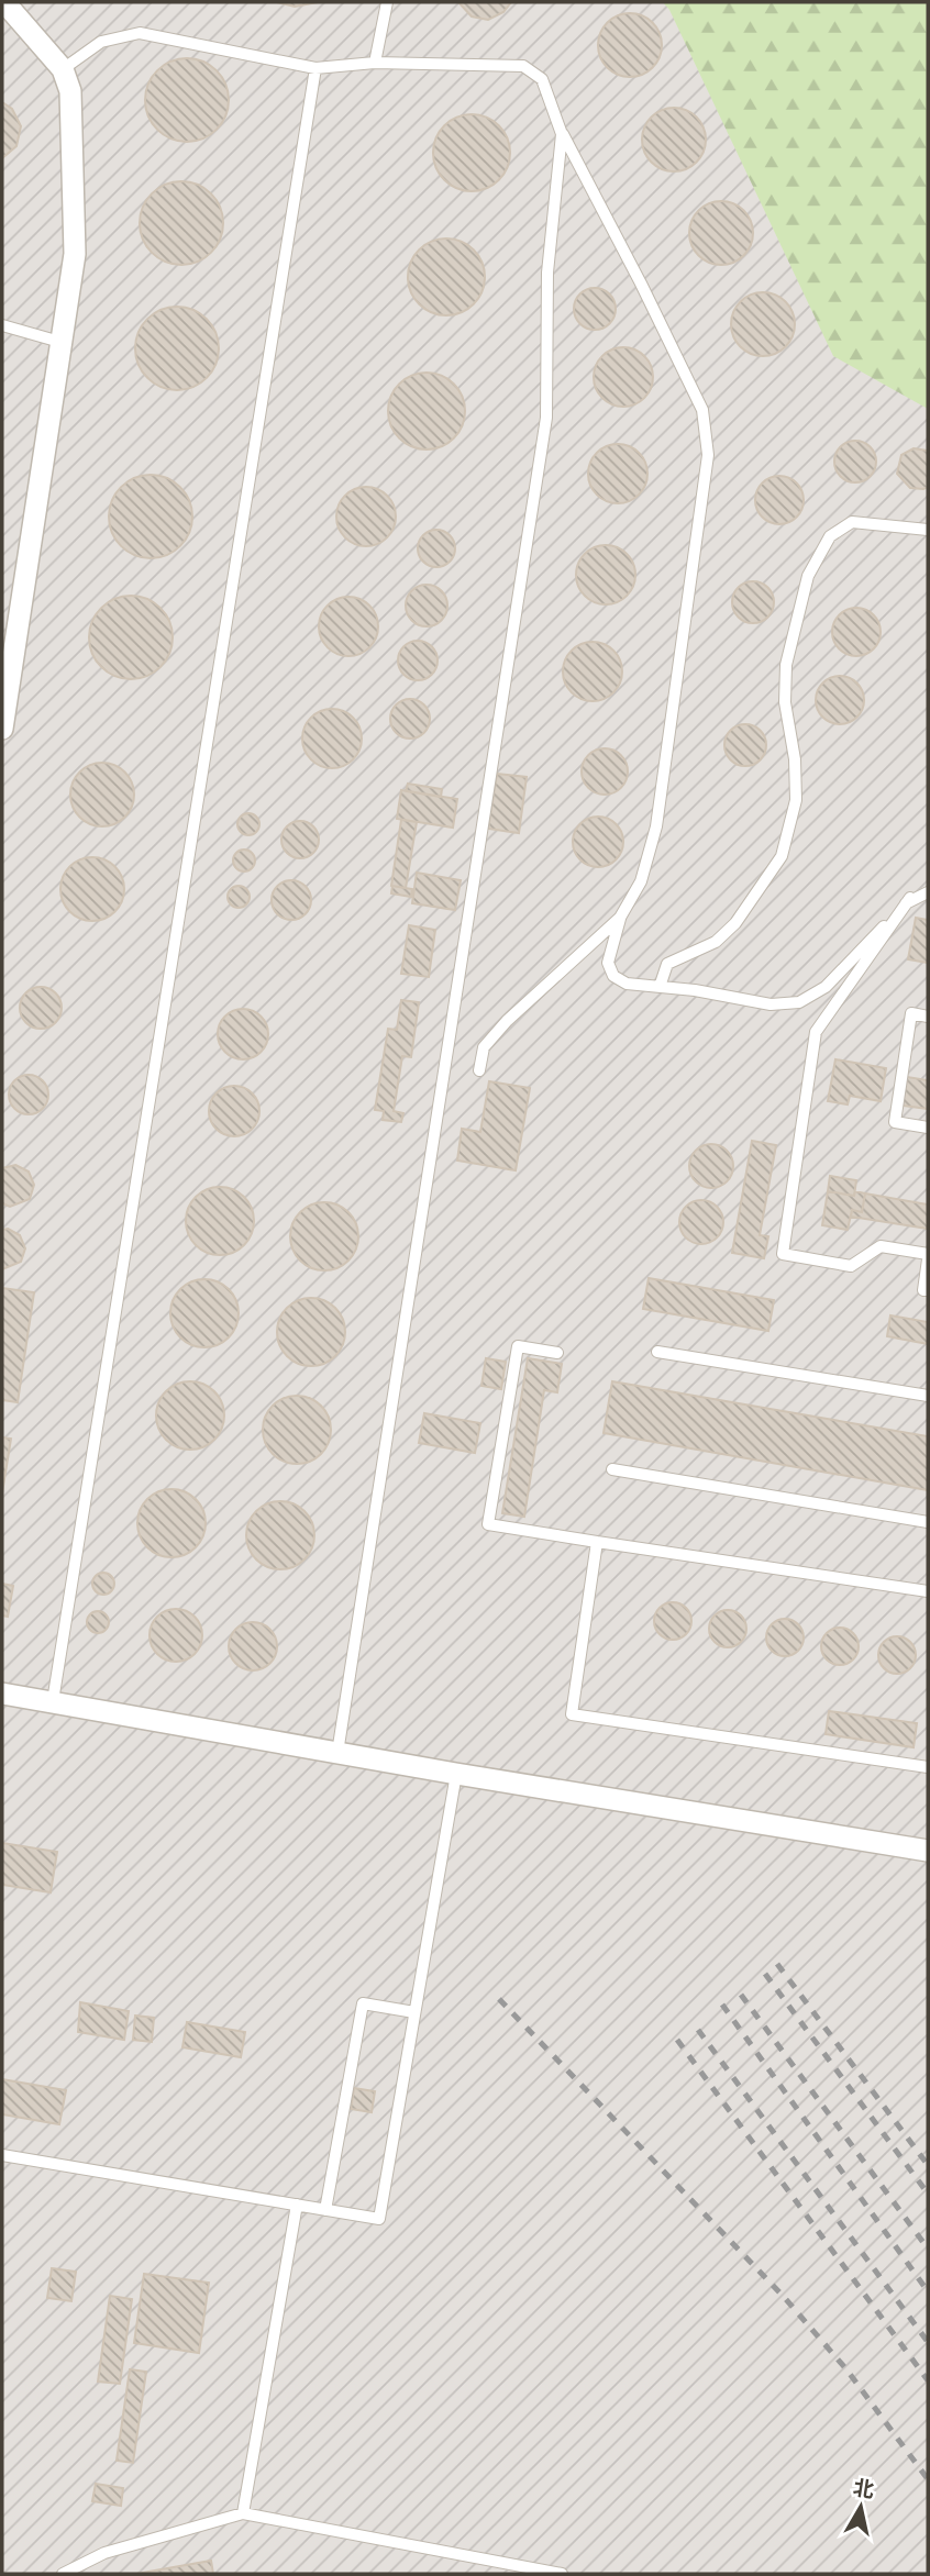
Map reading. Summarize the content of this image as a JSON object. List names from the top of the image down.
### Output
{
  "north": "top"
}
